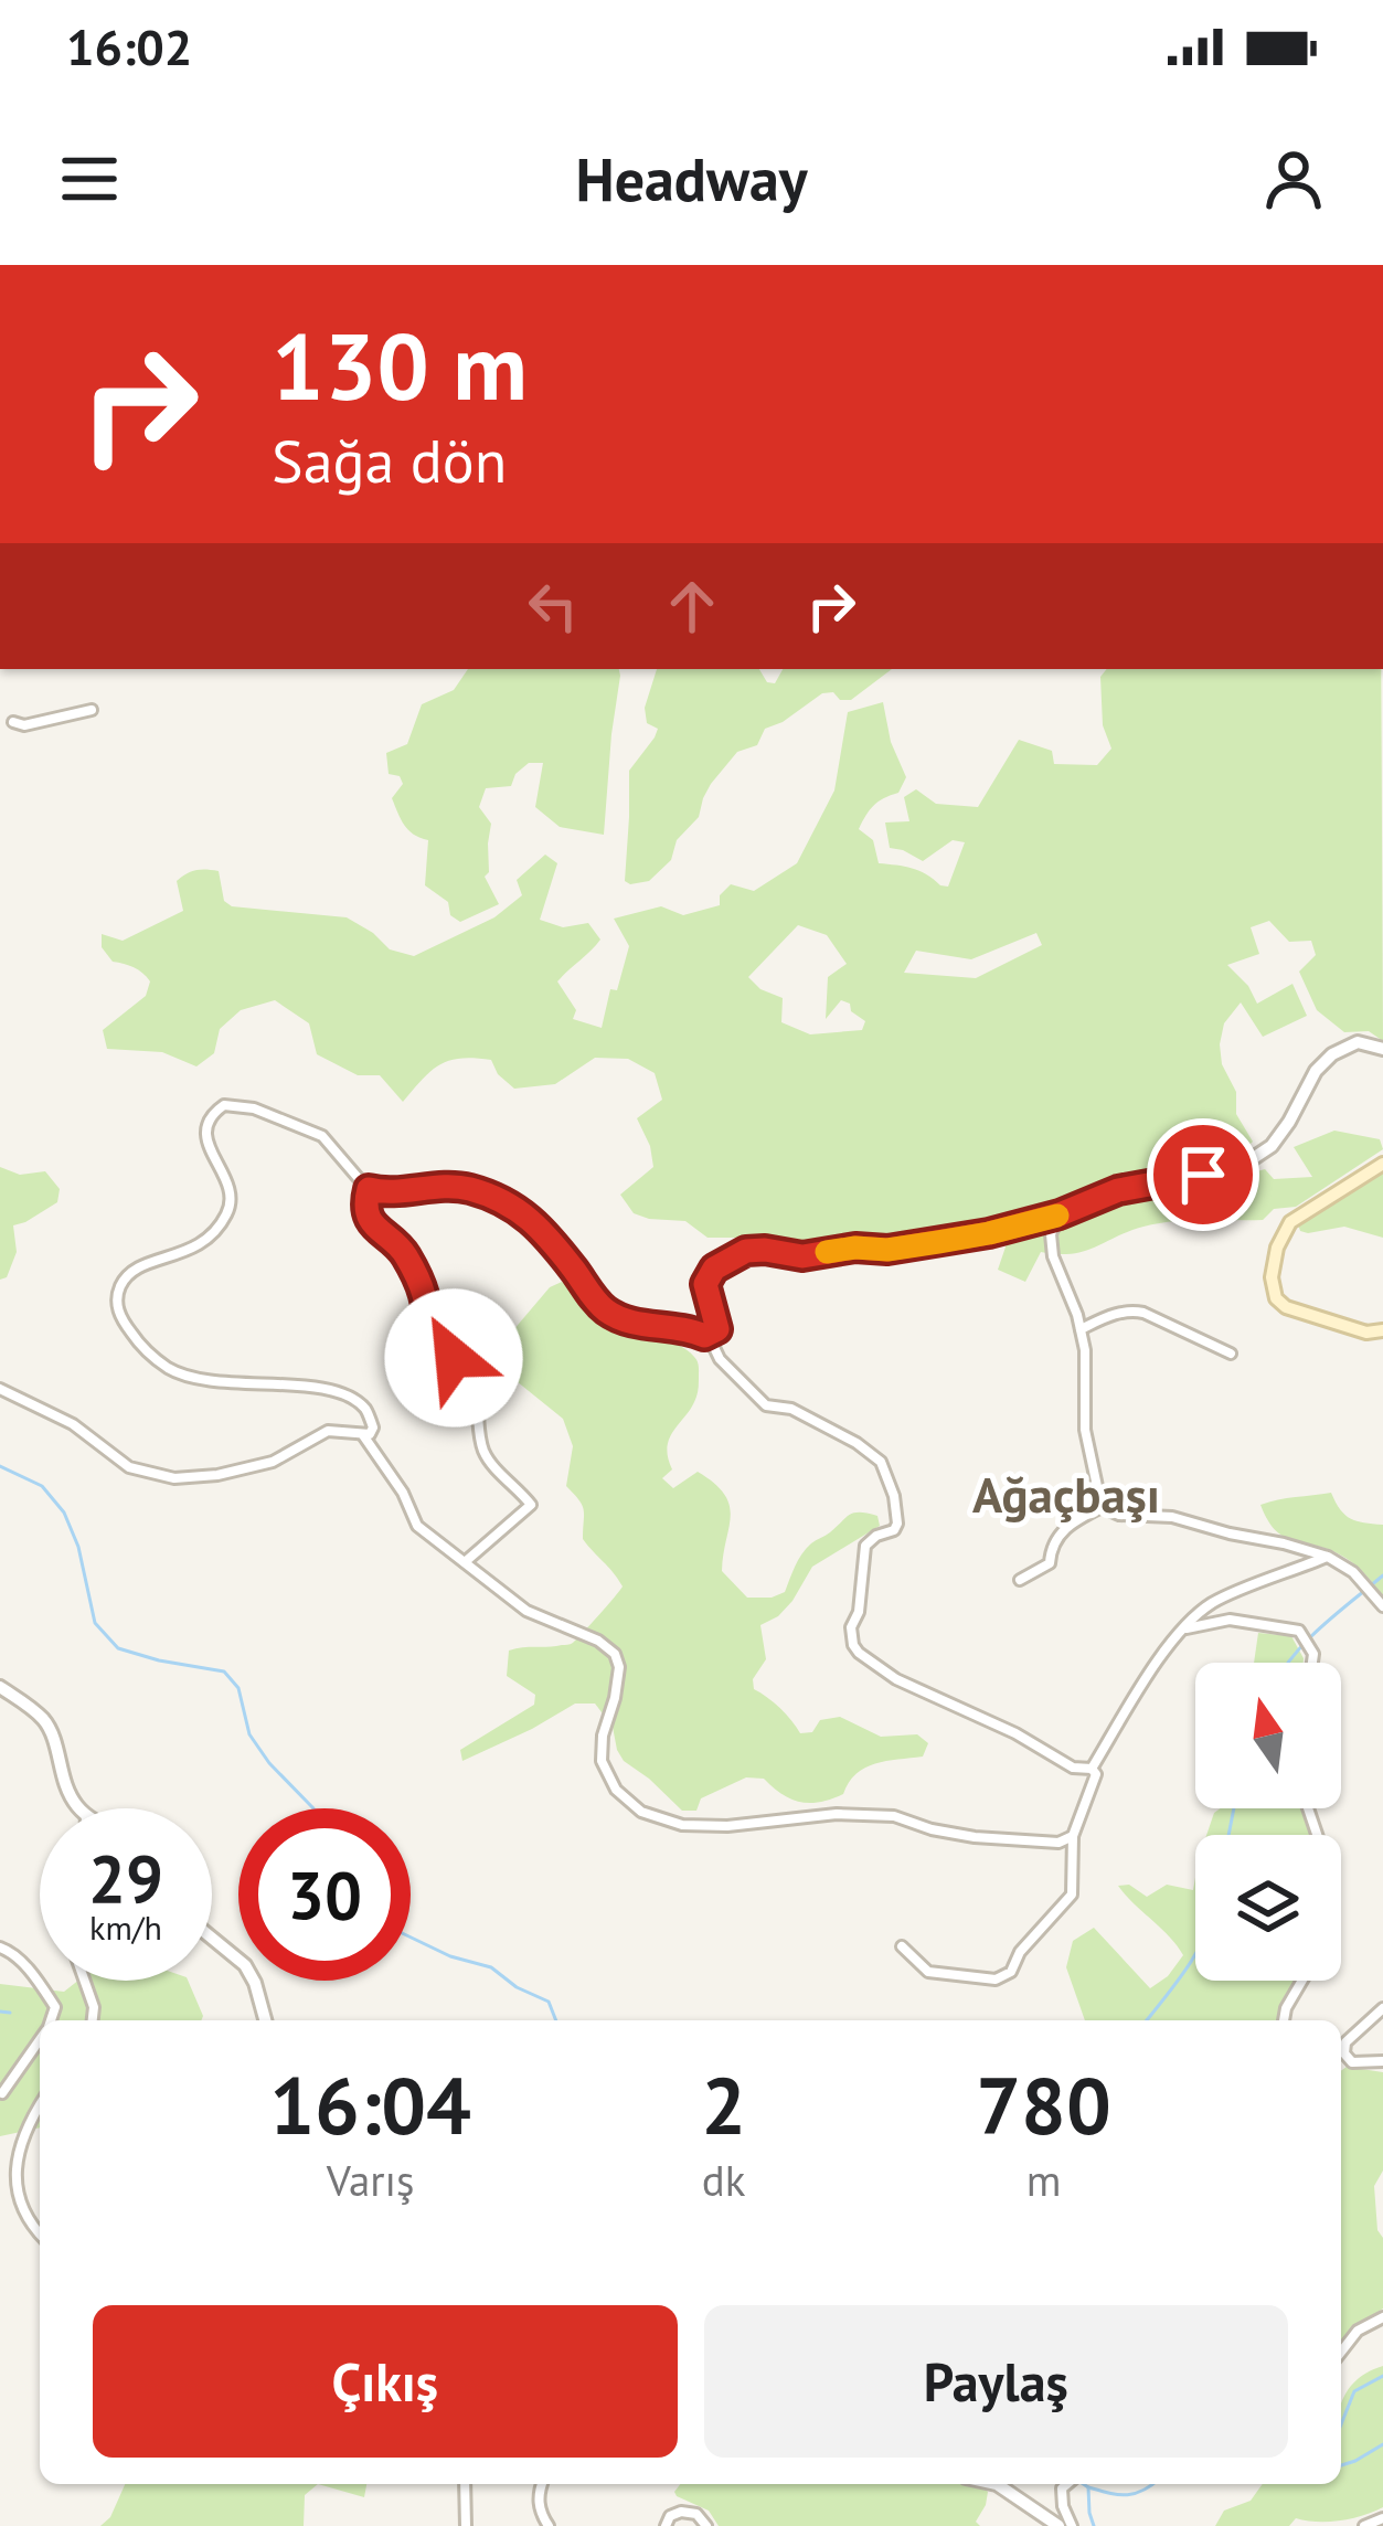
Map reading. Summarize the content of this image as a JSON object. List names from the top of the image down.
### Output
{
  "districts": ["Ağaçbaşı"],
  "north": "top",
  "page": {
    "status": "16:02",
    "header": "Headway",
    "turn": ["130 m", "Sağa dön"],
    "speed": "29 km/h",
    "limit": "30",
    "eta": [
      "16:04",
      "Varış",
      "2",
      "dk",
      "780",
      "m"
    ],
    "buttons": ["Çıkış", "Paylaş"]
  }
}
